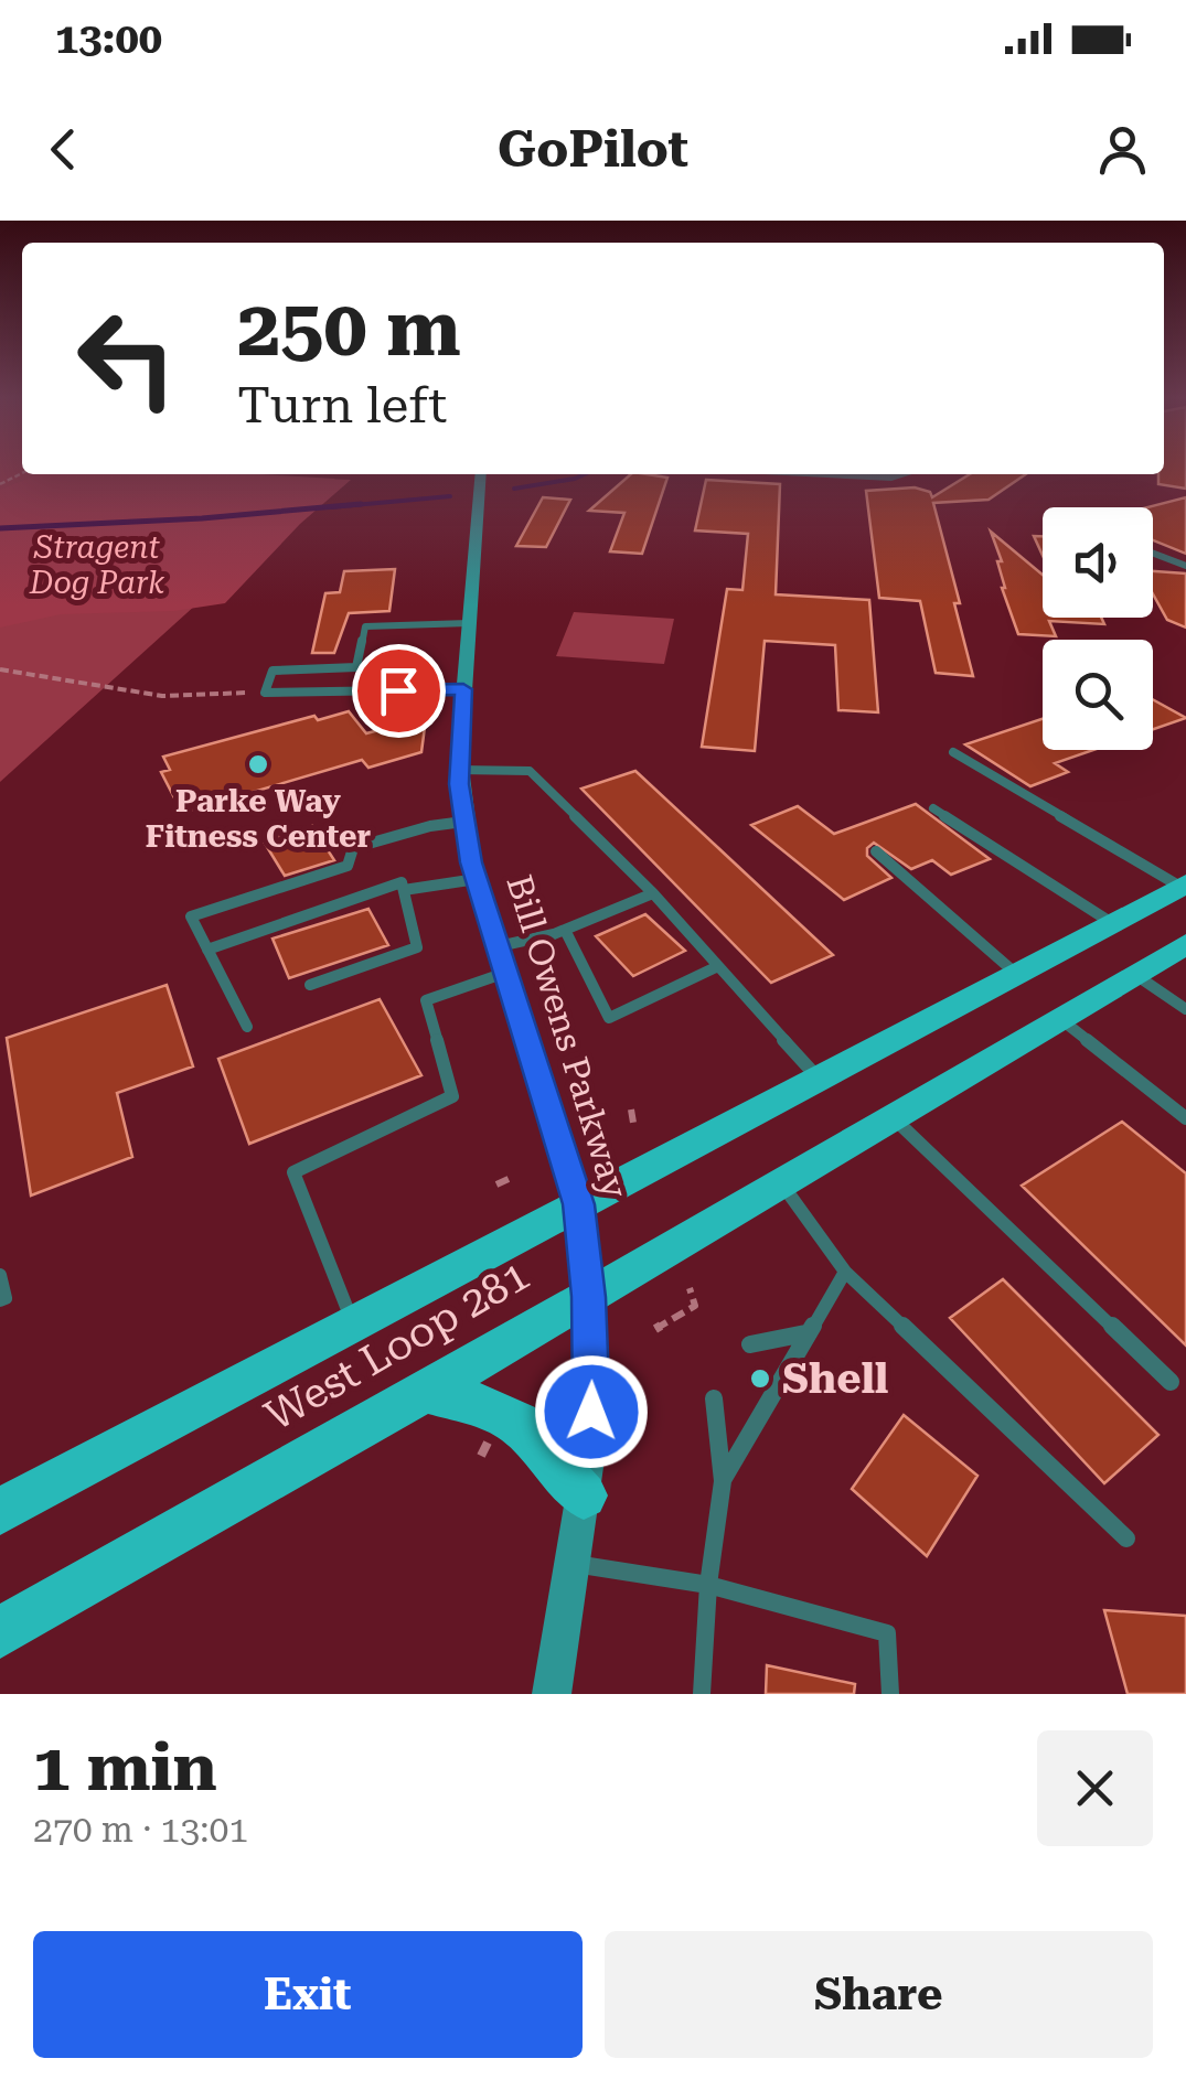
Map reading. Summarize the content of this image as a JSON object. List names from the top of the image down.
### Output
{
  "streets": {
    "highway": ["West Loop 281"],
    "main road": ["Bill Owens Parkway"]
  },
  "crossings": [
    ["Bill Owens Parkway", "West Loop 281"]
  ],
  "parks": ["Stragent Dog Park"],
  "places": ["Parke Way Fitness Center", "Shell"],
  "page": {
    "status": "13:00",
    "header": "GoPilot",
    "turn": ["250 m", "Turn left"],
    "heading": ["1 min", "270 m · 13:01"],
    "buttons": ["Exit", "Share"]
  }
}
